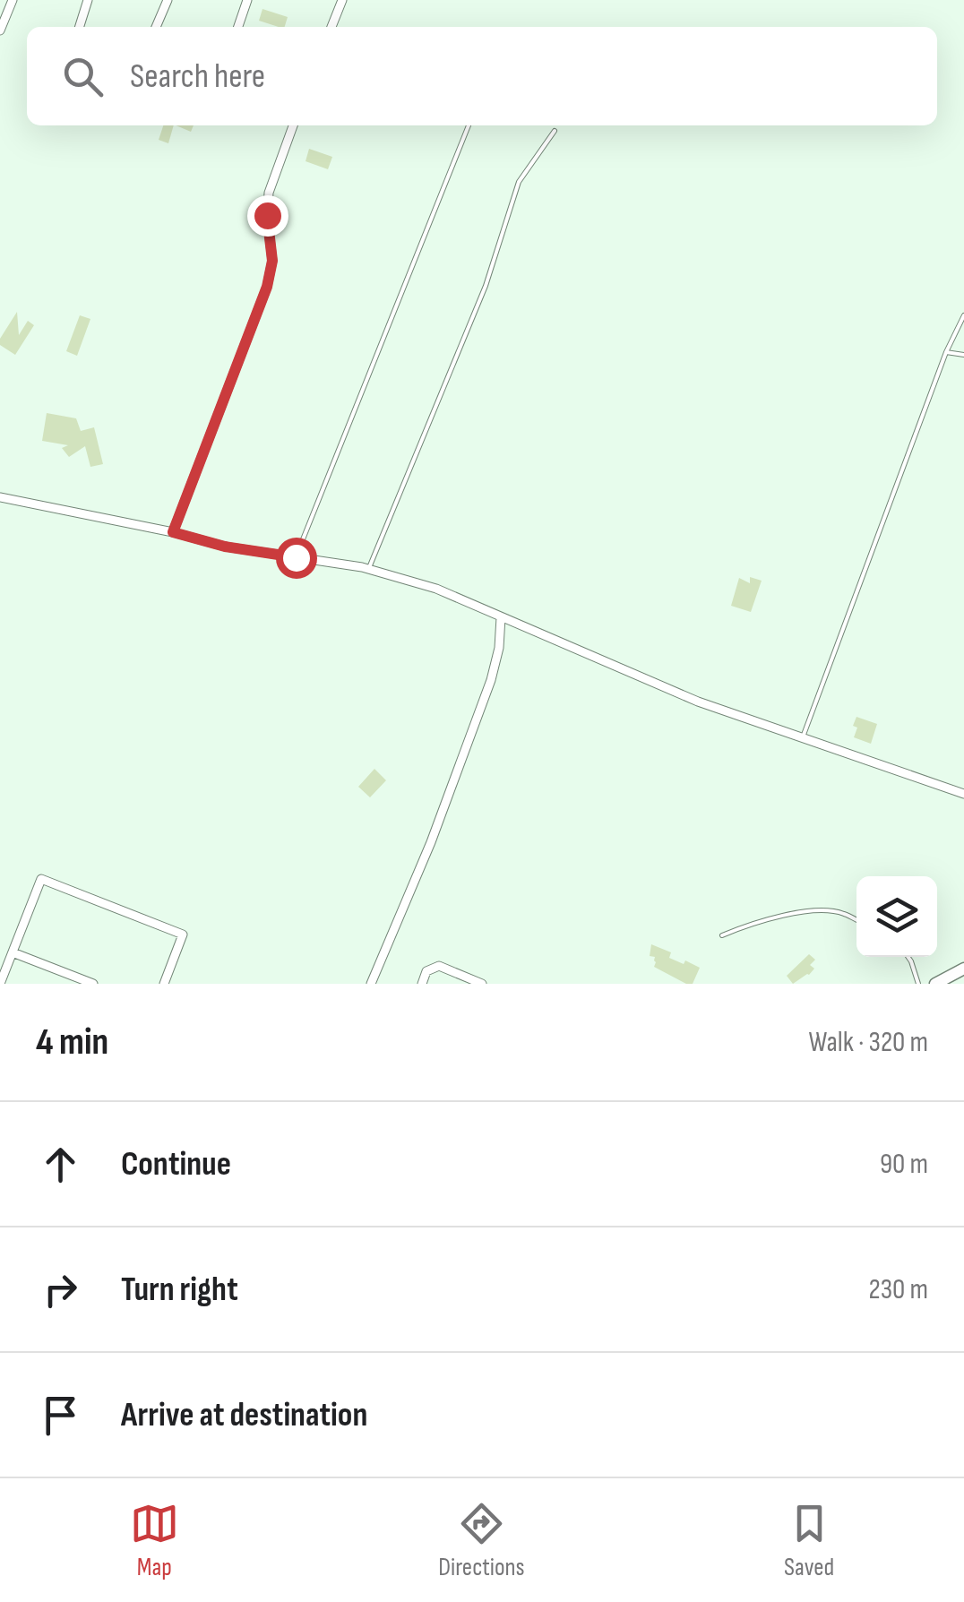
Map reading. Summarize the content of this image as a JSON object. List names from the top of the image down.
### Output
{
  "page": {
    "search": "Search here",
    "heading": ["4 min", "Walk · 320 m"],
    "list": [
      ["Continue", "90 m"],
      ["Turn right", "230 m"],
      "Arrive at destination"
    ],
    "nav": ["Map", "Directions", "Saved"]
  }
}
